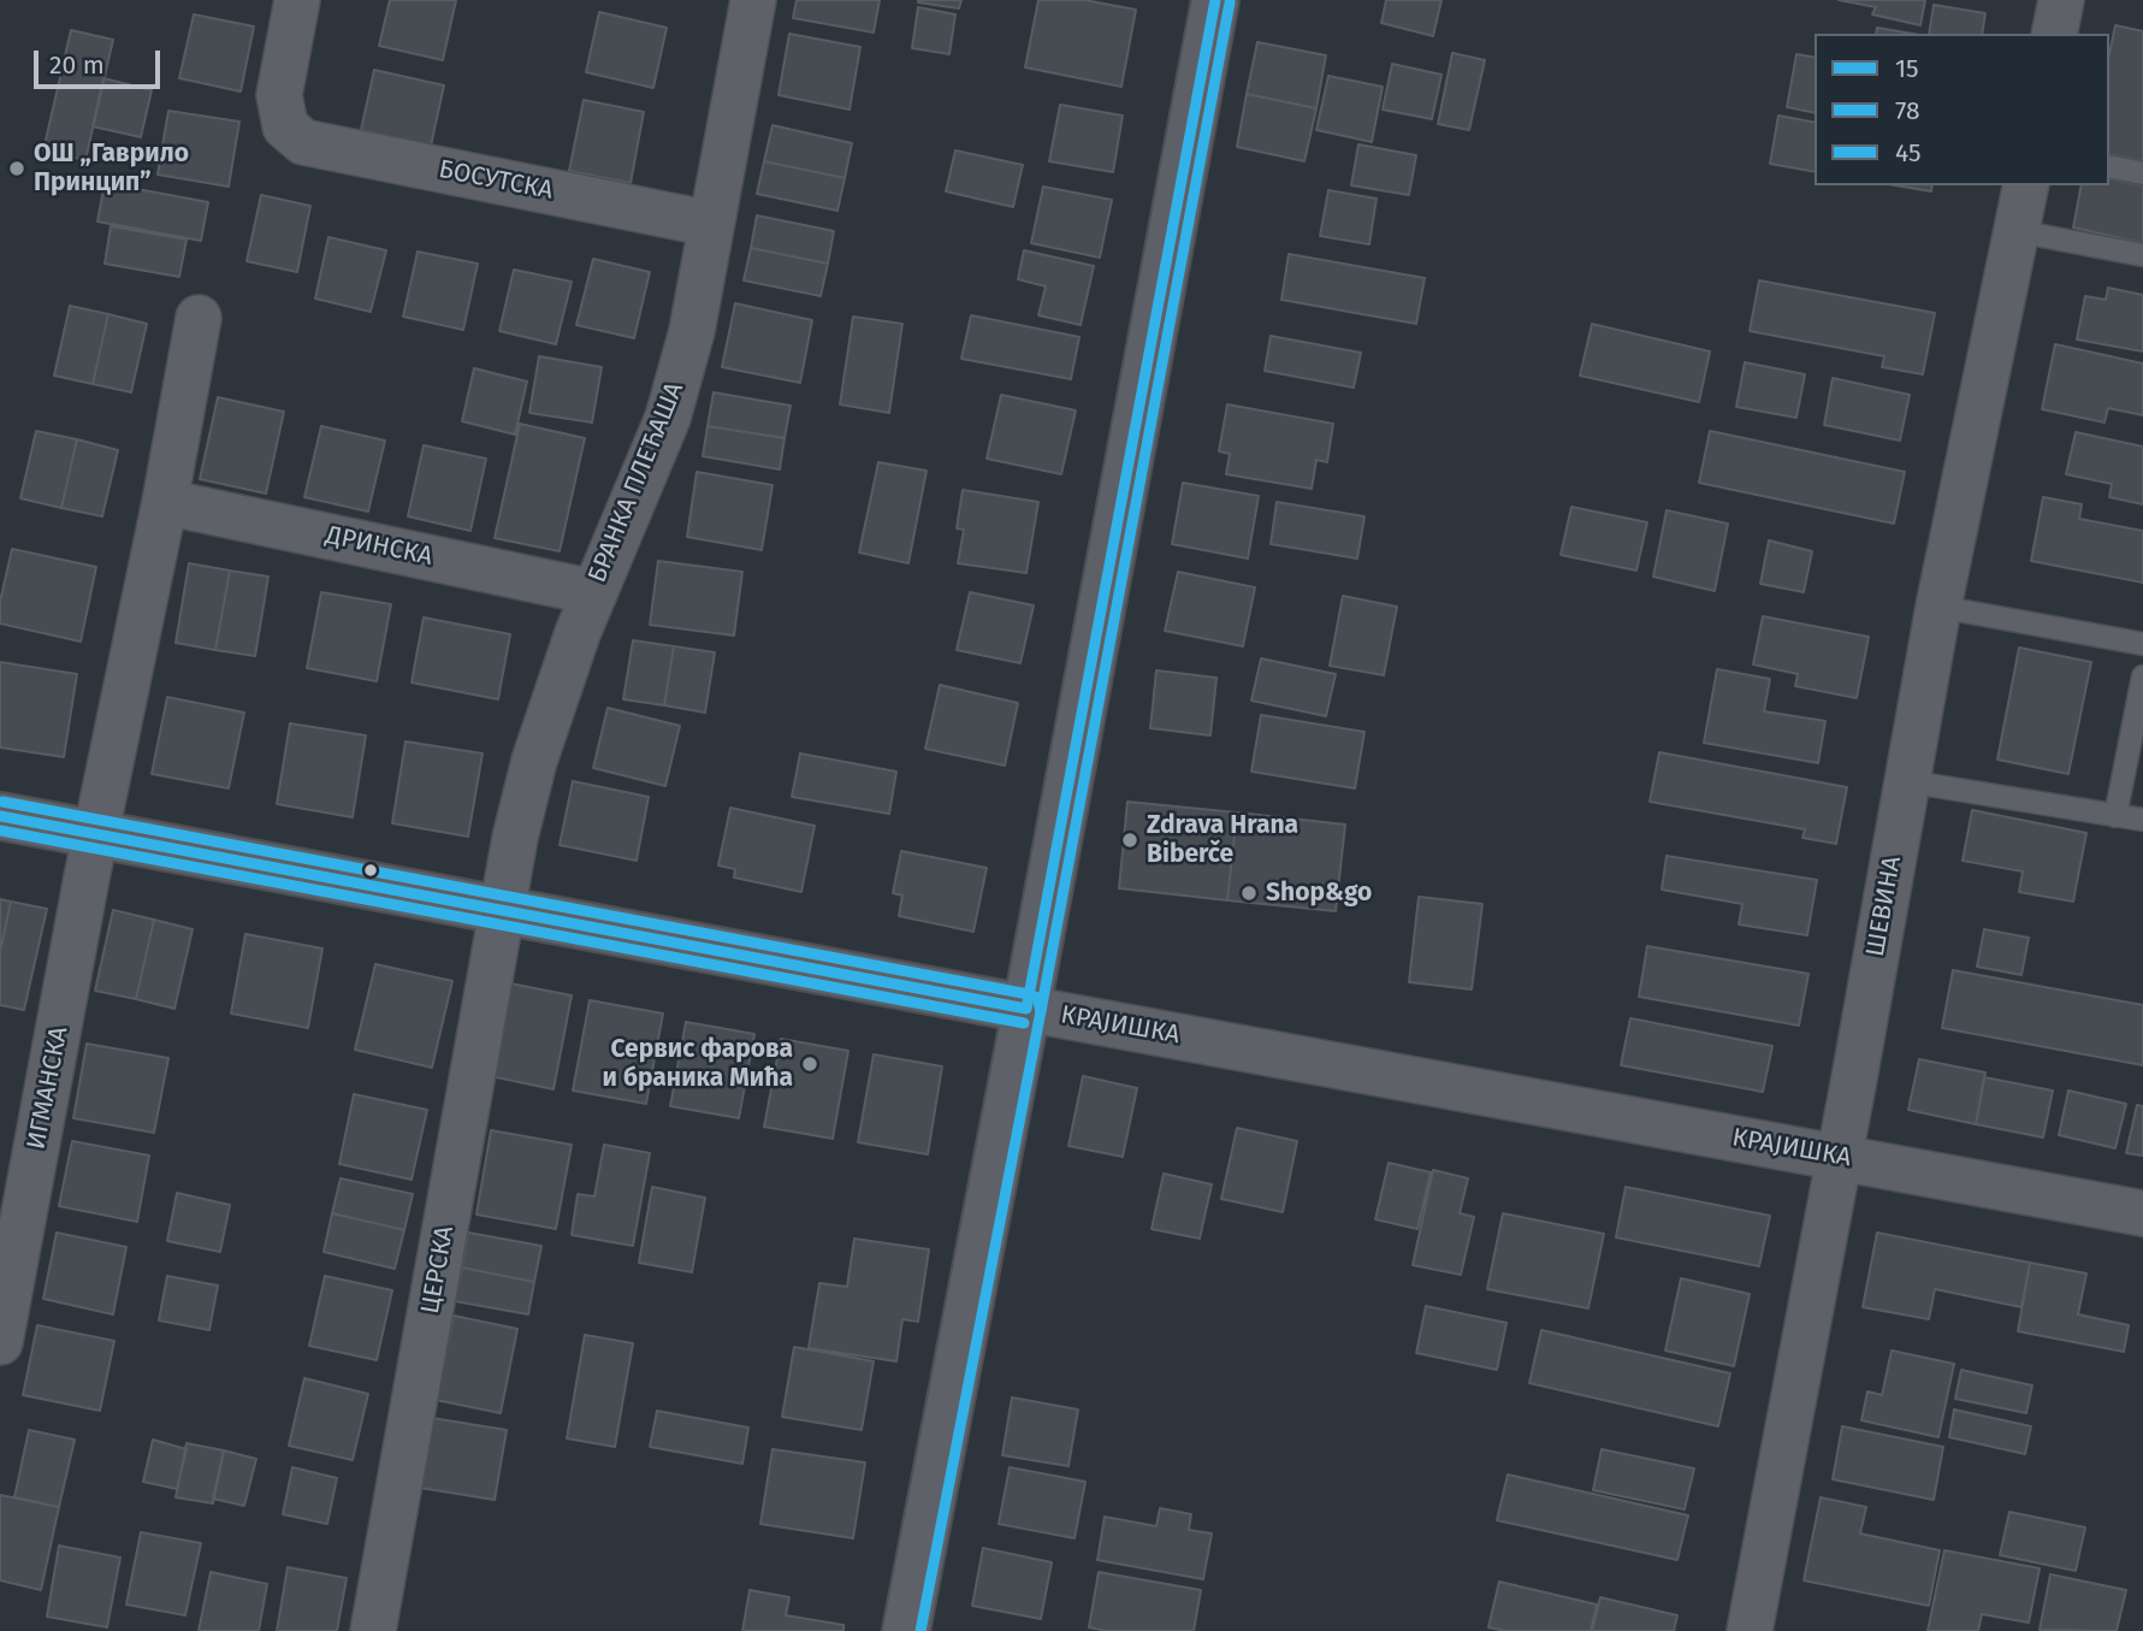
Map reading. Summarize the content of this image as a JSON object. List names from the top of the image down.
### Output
{
  "streets": {
    "main road": ["КРАЈИШКА"],
    "street": [
      "БОСУТСКА",
      "БРАНКА ПЛЕЋАША",
      "ДРИНСКА",
      "ШЕВИНА",
      "ИГМАНСКА",
      "ЦЕРСКА"
    ]
  },
  "crossings": [
    ["БОСУТСКА", "БРАНКА ПЛЕЋАША"],
    ["БРАНКА ПЛЕЋАША", "ДРИНСКА"],
    ["БРАНКА ПЛЕЋАША", "КРАЈИШКА"],
    ["БРАНКА ПЛЕЋАША", "ЦЕРСКА"],
    ["ШЕВИНА", "КРАЈИШКА"],
    ["КРАЈИШКА", "ИГМАНСКА"],
    ["КРАЈИШКА", "ЦЕРСКА"]
  ],
  "places": [
    "ОШ „Гаврило Принцип”",
    "Zdrava Hrana Biberče",
    "Shop&go",
    "Сервис фарова и браника Мића"
  ],
  "lines": ["transit line 15", "transit line 78", "transit line 45"],
  "legend": ["15", "78", "45"],
  "scale_bar": "20 m"
}
